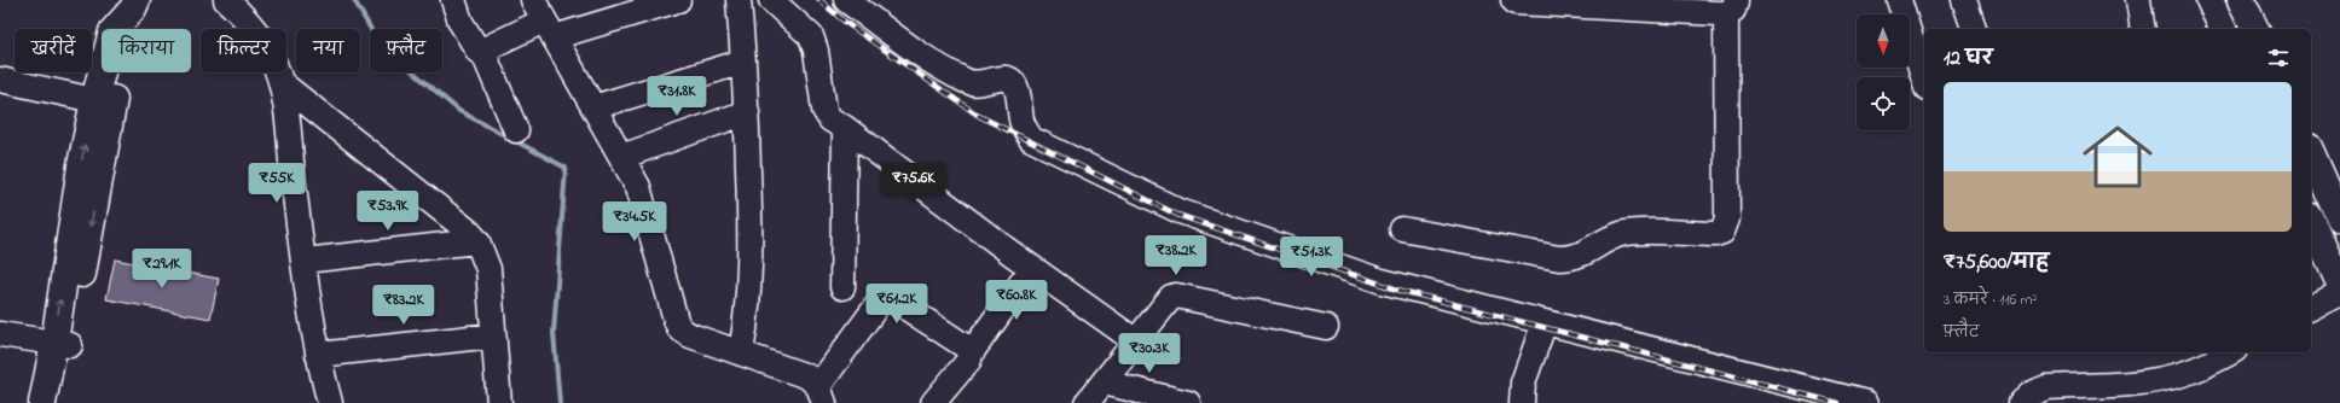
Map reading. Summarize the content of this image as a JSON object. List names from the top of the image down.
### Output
{
  "north": "bottom",
  "page": {
    "chip": [
      "खरीदें",
      "किराया",
      "फ़िल्टर",
      "नया",
      "फ़्लैट"
    ],
    "heading": "12 घर",
    "price": [
      "₹31.8K",
      "₹55K",
      "₹75.6K",
      "₹53.9K",
      "₹34.5K",
      "₹38.2K",
      "₹51.3K",
      "₹29.1K",
      "₹60.8K",
      "₹61.2K",
      "₹83.2K",
      "₹30.3K"
    ],
    "list": [
      {
        "name": "₹75,600/माह",
        "note": "3 कमरे · 116 m² · फ़्लैट"
      }
    ]
  }
}
